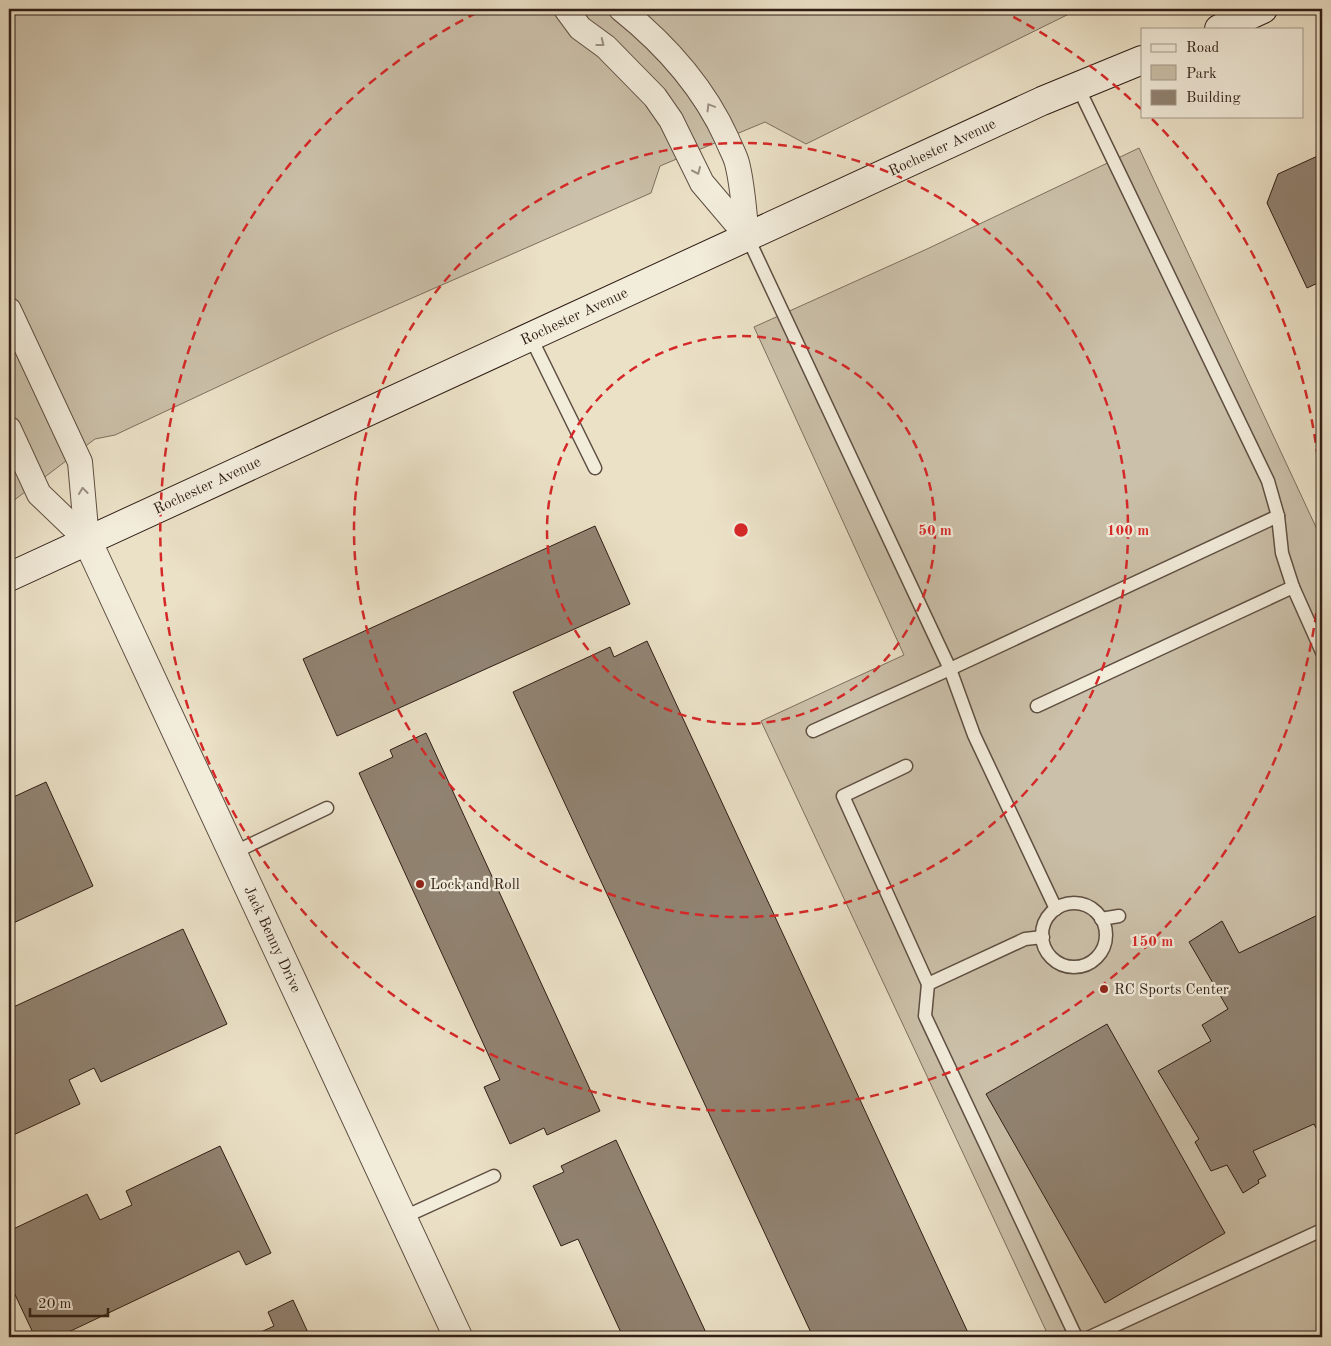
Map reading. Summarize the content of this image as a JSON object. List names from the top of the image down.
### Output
{
  "streets": {
    "main road": ["Rochester Avenue", "Jack Benny Drive"]
  },
  "crossings": [
    ["Rochester Avenue", "Jack Benny Drive"]
  ],
  "places": ["Lock and Roll", "RC Sports Center"],
  "legend": ["Road", "Park", "Building"],
  "scale_bar": "20 m",
  "rings": ["50 m", "100 m", "150 m"]
}
